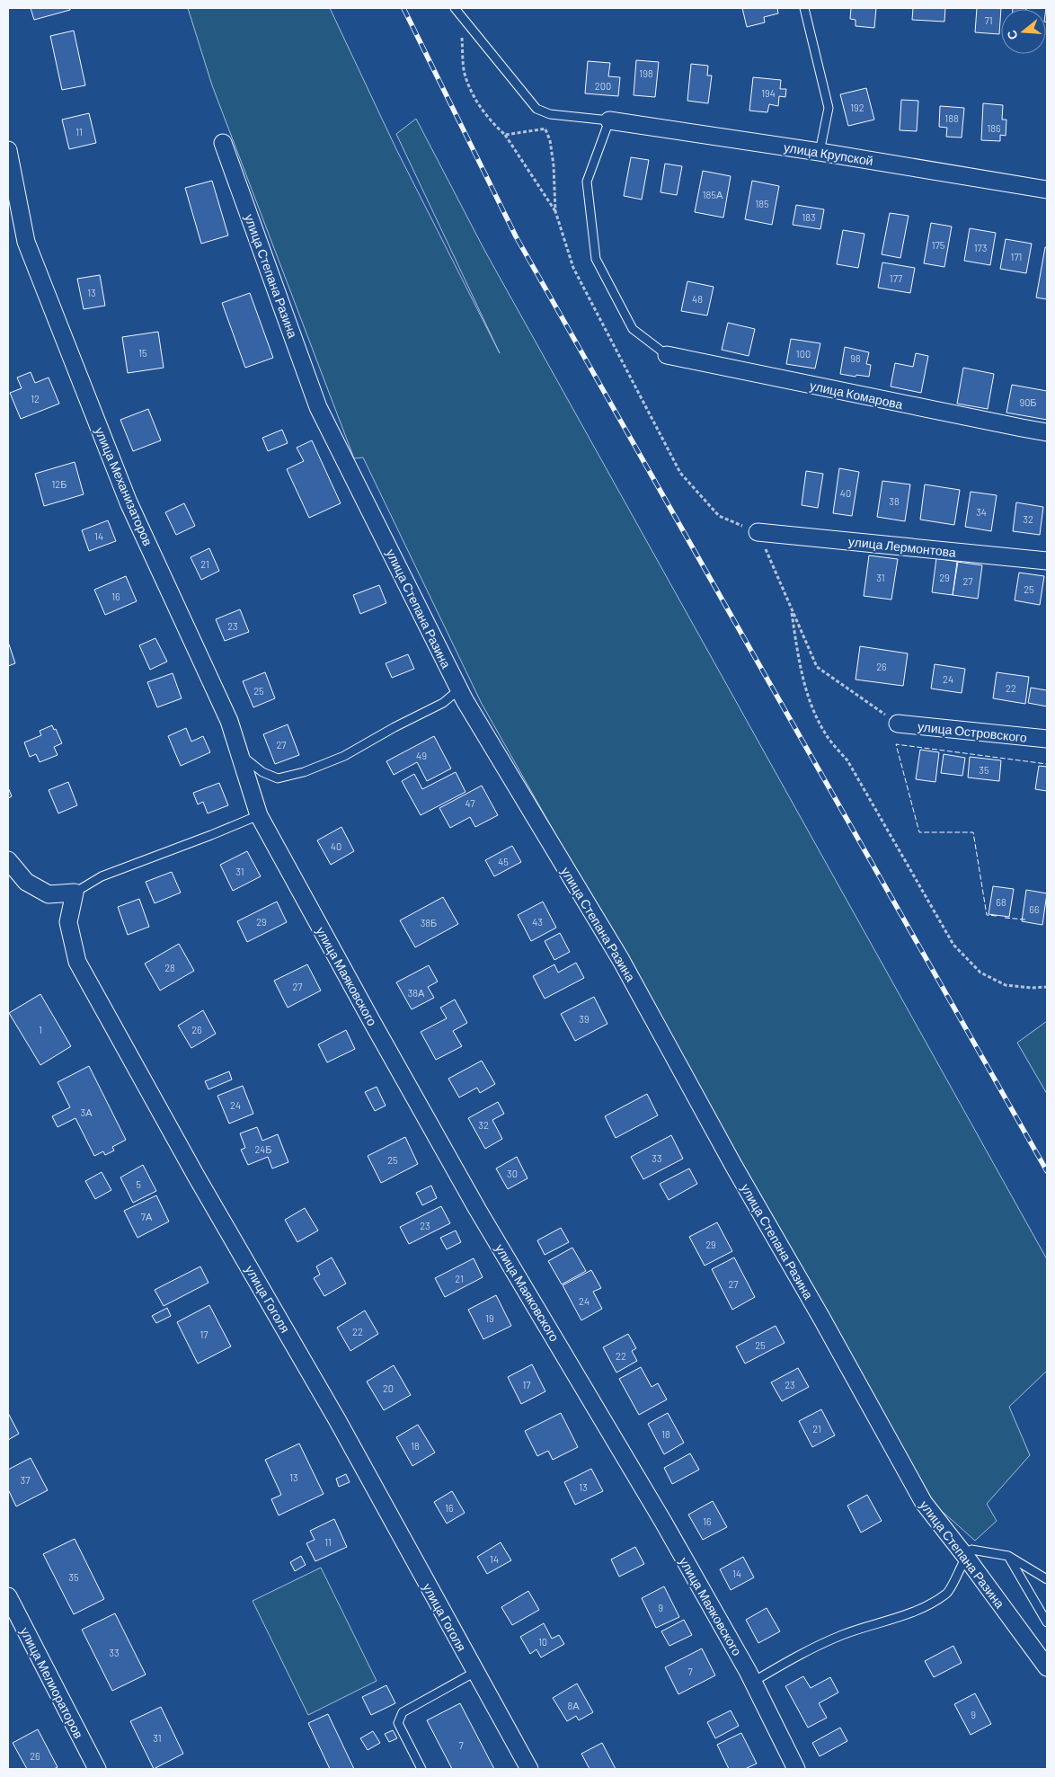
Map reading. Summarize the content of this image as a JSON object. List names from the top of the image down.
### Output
{
  "streets": {
    "street": [
      "улица Крупской",
      "улица Степана Разина",
      "улица Комарова",
      "улица Механизаторов",
      "улица Лермонтова",
      "улица Островского",
      "улица Маяковского",
      "улица Гоголя",
      "улица Мелиораторов"
    ]
  },
  "crossings": [
    ["улица Механизаторов", "улица Маяковского"]
  ],
  "house_numbers": [
    "71",
    "198",
    "200",
    "194",
    "192",
    "188",
    "186",
    "11",
    "185А",
    "185",
    "183",
    "175",
    "173",
    "171",
    "177",
    "13",
    "48",
    "15",
    "100",
    "98",
    "12",
    "90Б",
    "12Б",
    "40",
    "38",
    "34",
    "32",
    "14",
    "21",
    "31",
    "29",
    "27",
    "25",
    "16",
    "23",
    "26",
    "24",
    "22",
    "25",
    "27",
    "49",
    "35",
    "47",
    "40",
    "45",
    "31",
    "68",
    "66",
    "29",
    "43",
    "38Б",
    "28",
    "27",
    "38А",
    "39",
    "1",
    "26",
    "24",
    "3А",
    "32",
    "24Б",
    "33",
    "25",
    "30",
    "5",
    "7А",
    "23",
    "29",
    "21",
    "27",
    "24",
    "19",
    "22",
    "17",
    "25",
    "22",
    "17",
    "23",
    "20",
    "21",
    "18",
    "18",
    "13",
    "37",
    "13",
    "16",
    "16",
    "11",
    "14",
    "14",
    "35",
    "9",
    "10",
    "33",
    "7",
    "8А",
    "9",
    "31",
    "7",
    "26"
  ],
  "north": "left"
}
